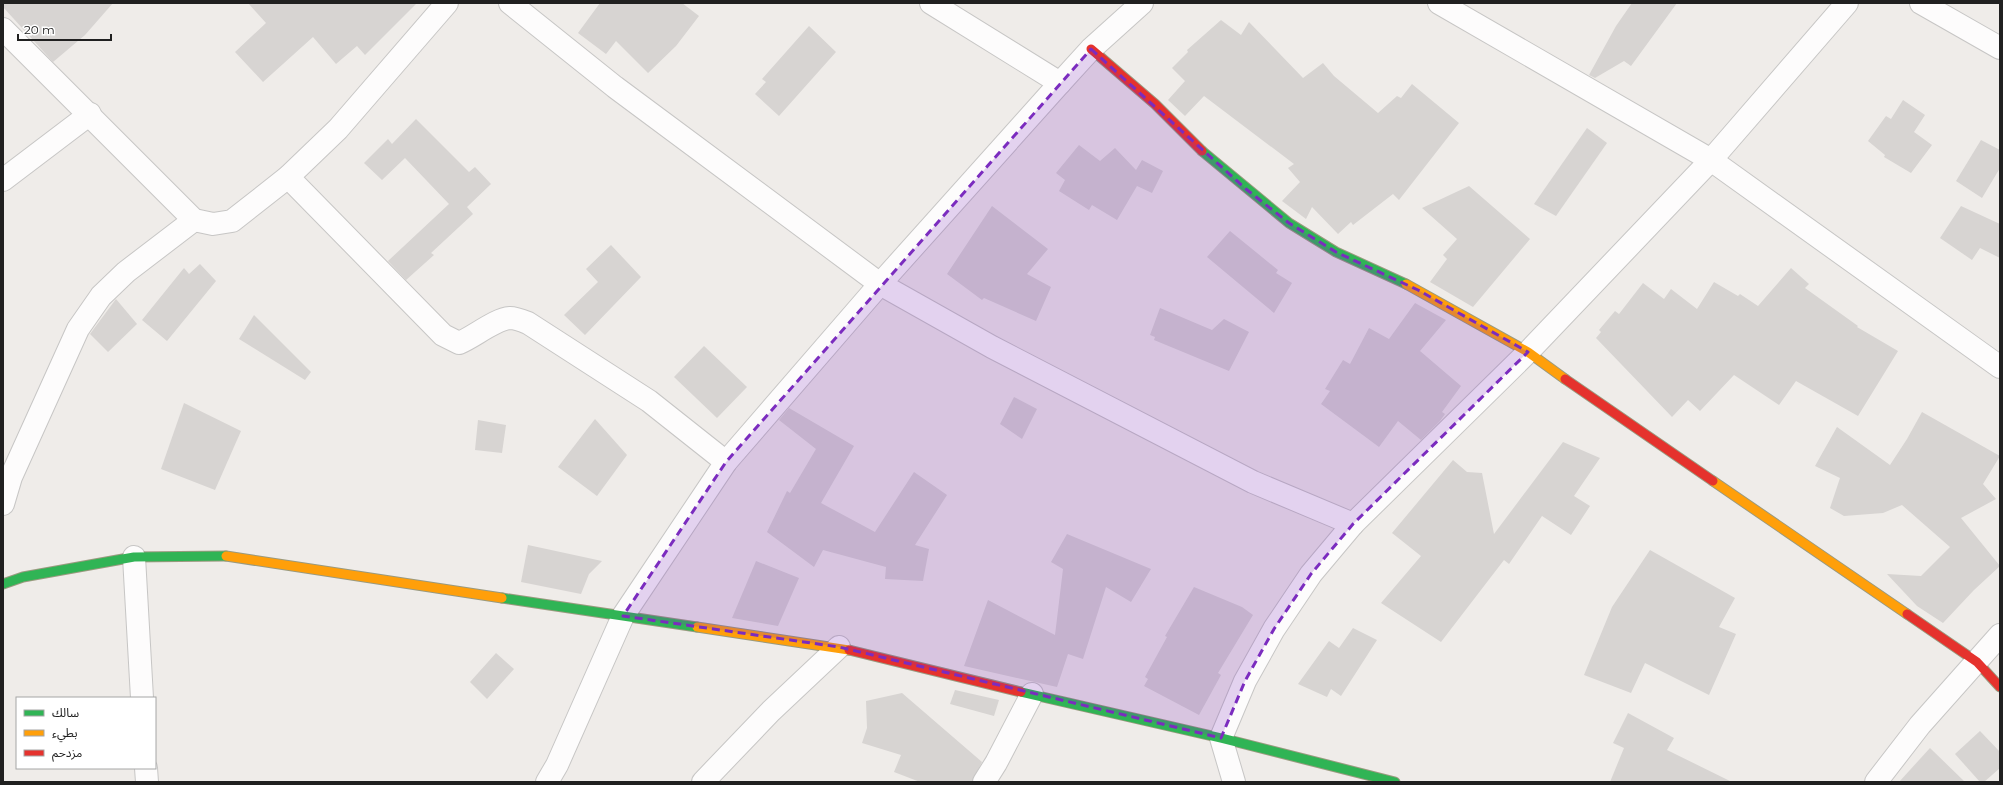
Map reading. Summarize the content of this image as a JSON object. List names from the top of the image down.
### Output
{
  "legend": ["سالك", "بطيء", "مزدحم"],
  "scale_bar": "20 m"
}
